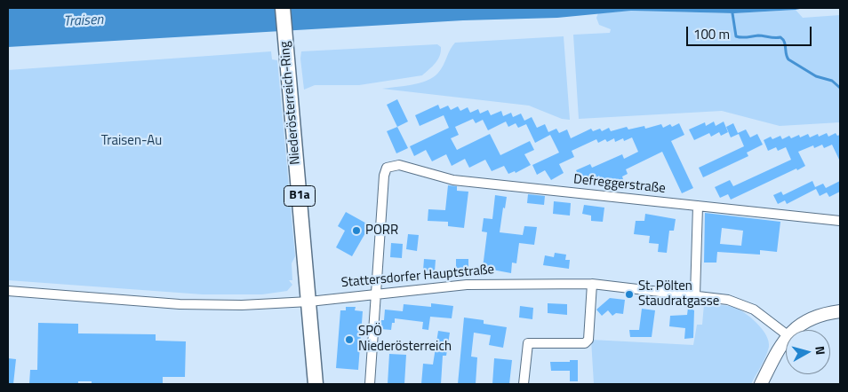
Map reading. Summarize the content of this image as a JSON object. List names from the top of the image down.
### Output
{
  "streets": {
    "main road": ["Niederösterreich-Ring", "B1a"],
    "street": ["Defreggerstraße", "Stattersdorfer Hauptstraße"]
  },
  "crossings": [
    ["Niederösterreich-Ring", "Stattersdorfer Hauptstraße"],
    ["Defreggerstraße", "Stattersdorfer Hauptstraße"]
  ],
  "water": ["Traisen"],
  "parks": ["Traisen-Au"],
  "places": ["PORR", "St. Pölten Staudratgasse", "SPÖ Niederösterreich"],
  "scale_bar": "100 m",
  "north": "right"
}
